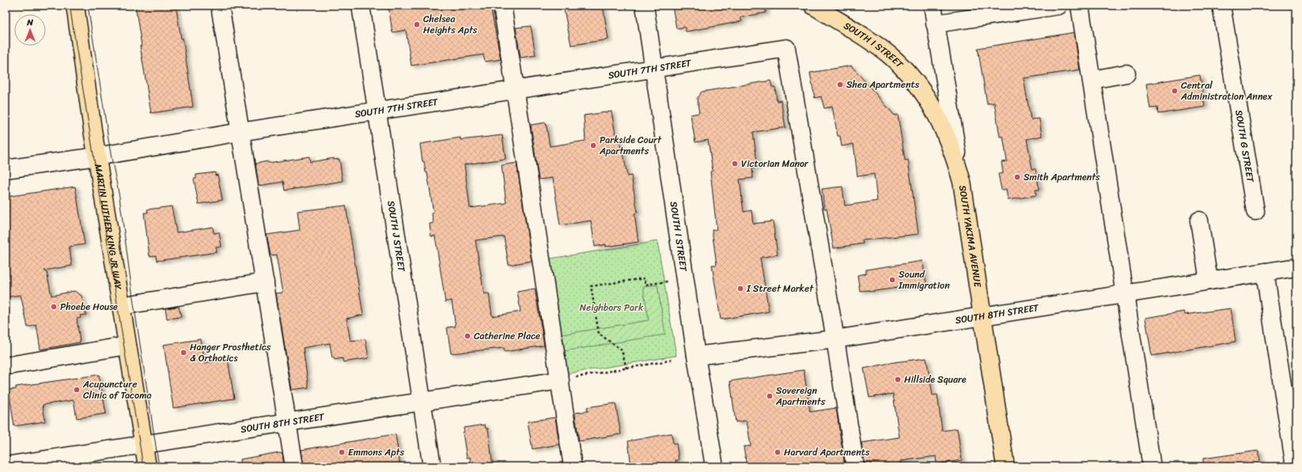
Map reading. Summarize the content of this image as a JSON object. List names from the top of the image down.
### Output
{
  "streets": {
    "main road": ["SOUTH I STREET", "MARTIN LUTHER KING JR WAY", "SOUTH YAKIMA AVENUE"],
    "street": [
      "SOUTH 7TH STREET",
      "SOUTH G STREET",
      "SOUTH J STREET",
      "SOUTH 8TH STREET"
    ]
  },
  "crossings": [
    ["SOUTH I STREET", "SOUTH 7TH STREET"],
    ["SOUTH I STREET", "SOUTH YAKIMA AVENUE"],
    ["SOUTH I STREET", "SOUTH 8TH STREET"],
    ["SOUTH 7TH STREET", "MARTIN LUTHER KING JR WAY"],
    ["SOUTH 7TH STREET", "SOUTH J STREET"],
    ["SOUTH 7TH STREET", "SOUTH 8TH STREET"],
    ["MARTIN LUTHER KING JR WAY", "SOUTH 8TH STREET"],
    ["SOUTH YAKIMA AVENUE", "SOUTH 8TH STREET"],
    ["SOUTH J STREET", "SOUTH 8TH STREET"]
  ],
  "parks": ["Neighbors Park"],
  "places": [
    "Chelsea Heights Apts",
    "Shea Apartments",
    "Central Administration Annex",
    "Parkside Court Apartments",
    "Victorian Manor",
    "Smith Apartments",
    "Sound Immigration",
    "I Street Market",
    "Phoebe House",
    "Catherine Place",
    "Hanger Prosthetics & Orthotics",
    "Hillside Square",
    "Acupuncture Clinic of Tacoma",
    "Sovereign Apartments",
    "Emmons Apts",
    "Harvard Apartments"
  ],
  "north": "top"
}
